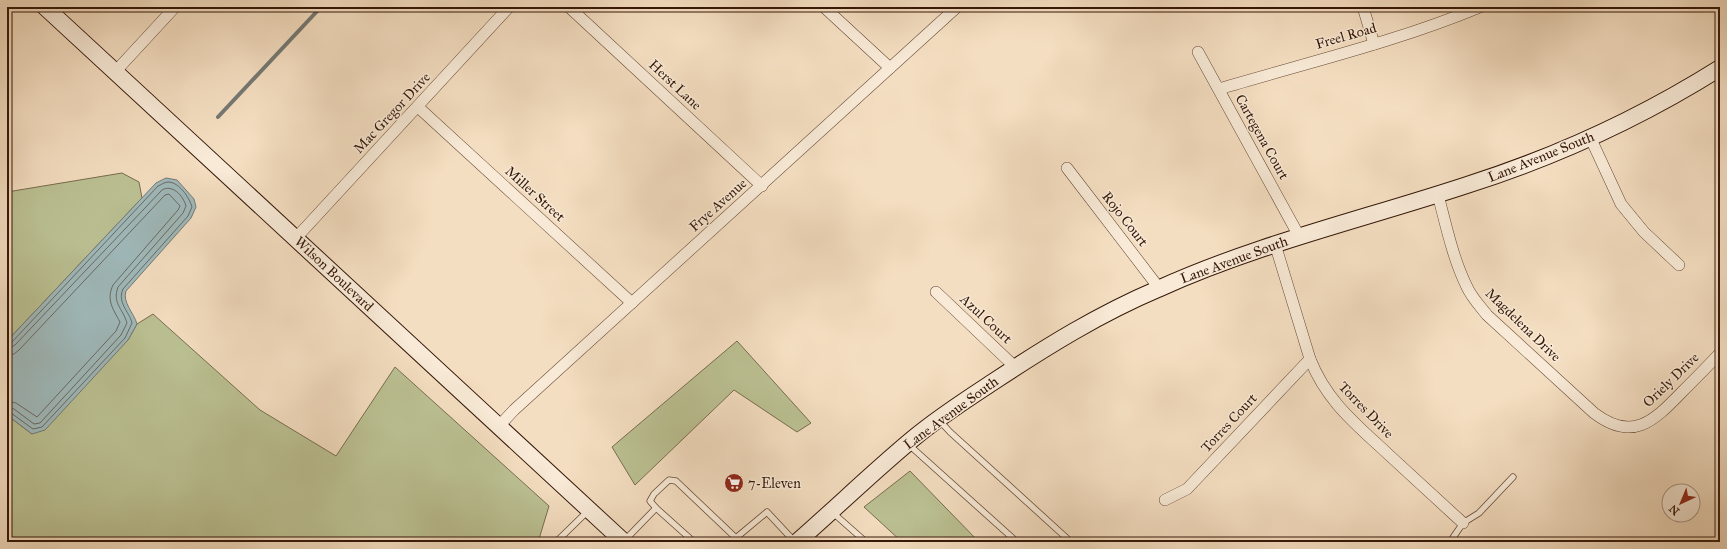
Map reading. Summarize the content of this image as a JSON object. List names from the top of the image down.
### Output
{
  "streets": {
    "street": [
      "Freel Road",
      "Herst Lane",
      "Mac Gregor Drive",
      "Cartegena Court",
      "Lane Avenue South",
      "Miller Street",
      "Frye Avenue",
      "Rojo Court",
      "Wilson Boulevard",
      "Azul Court",
      "Magdelena Drive",
      "Oriely Drive",
      "Torres Drive",
      "Torres Court"
    ]
  },
  "crossings": [
    ["Freel Road", "Cartegena Court"],
    ["Herst Lane", "Frye Avenue"],
    ["Mac Gregor Drive", "Miller Street"],
    ["Mac Gregor Drive", "Wilson Boulevard"],
    ["Cartegena Court", "Lane Avenue South"],
    ["Lane Avenue South", "Rojo Court"],
    ["Lane Avenue South", "Azul Court"],
    ["Lane Avenue South", "Magdelena Drive"],
    ["Lane Avenue South", "Torres Drive"],
    ["Miller Street", "Frye Avenue"],
    ["Frye Avenue", "Wilson Boulevard"],
    ["Magdelena Drive", "Oriely Drive"],
    ["Torres Drive", "Torres Court"]
  ],
  "places": {
    "supermarket": ["7-Eleven"]
  },
  "north": "bottom left"
}
